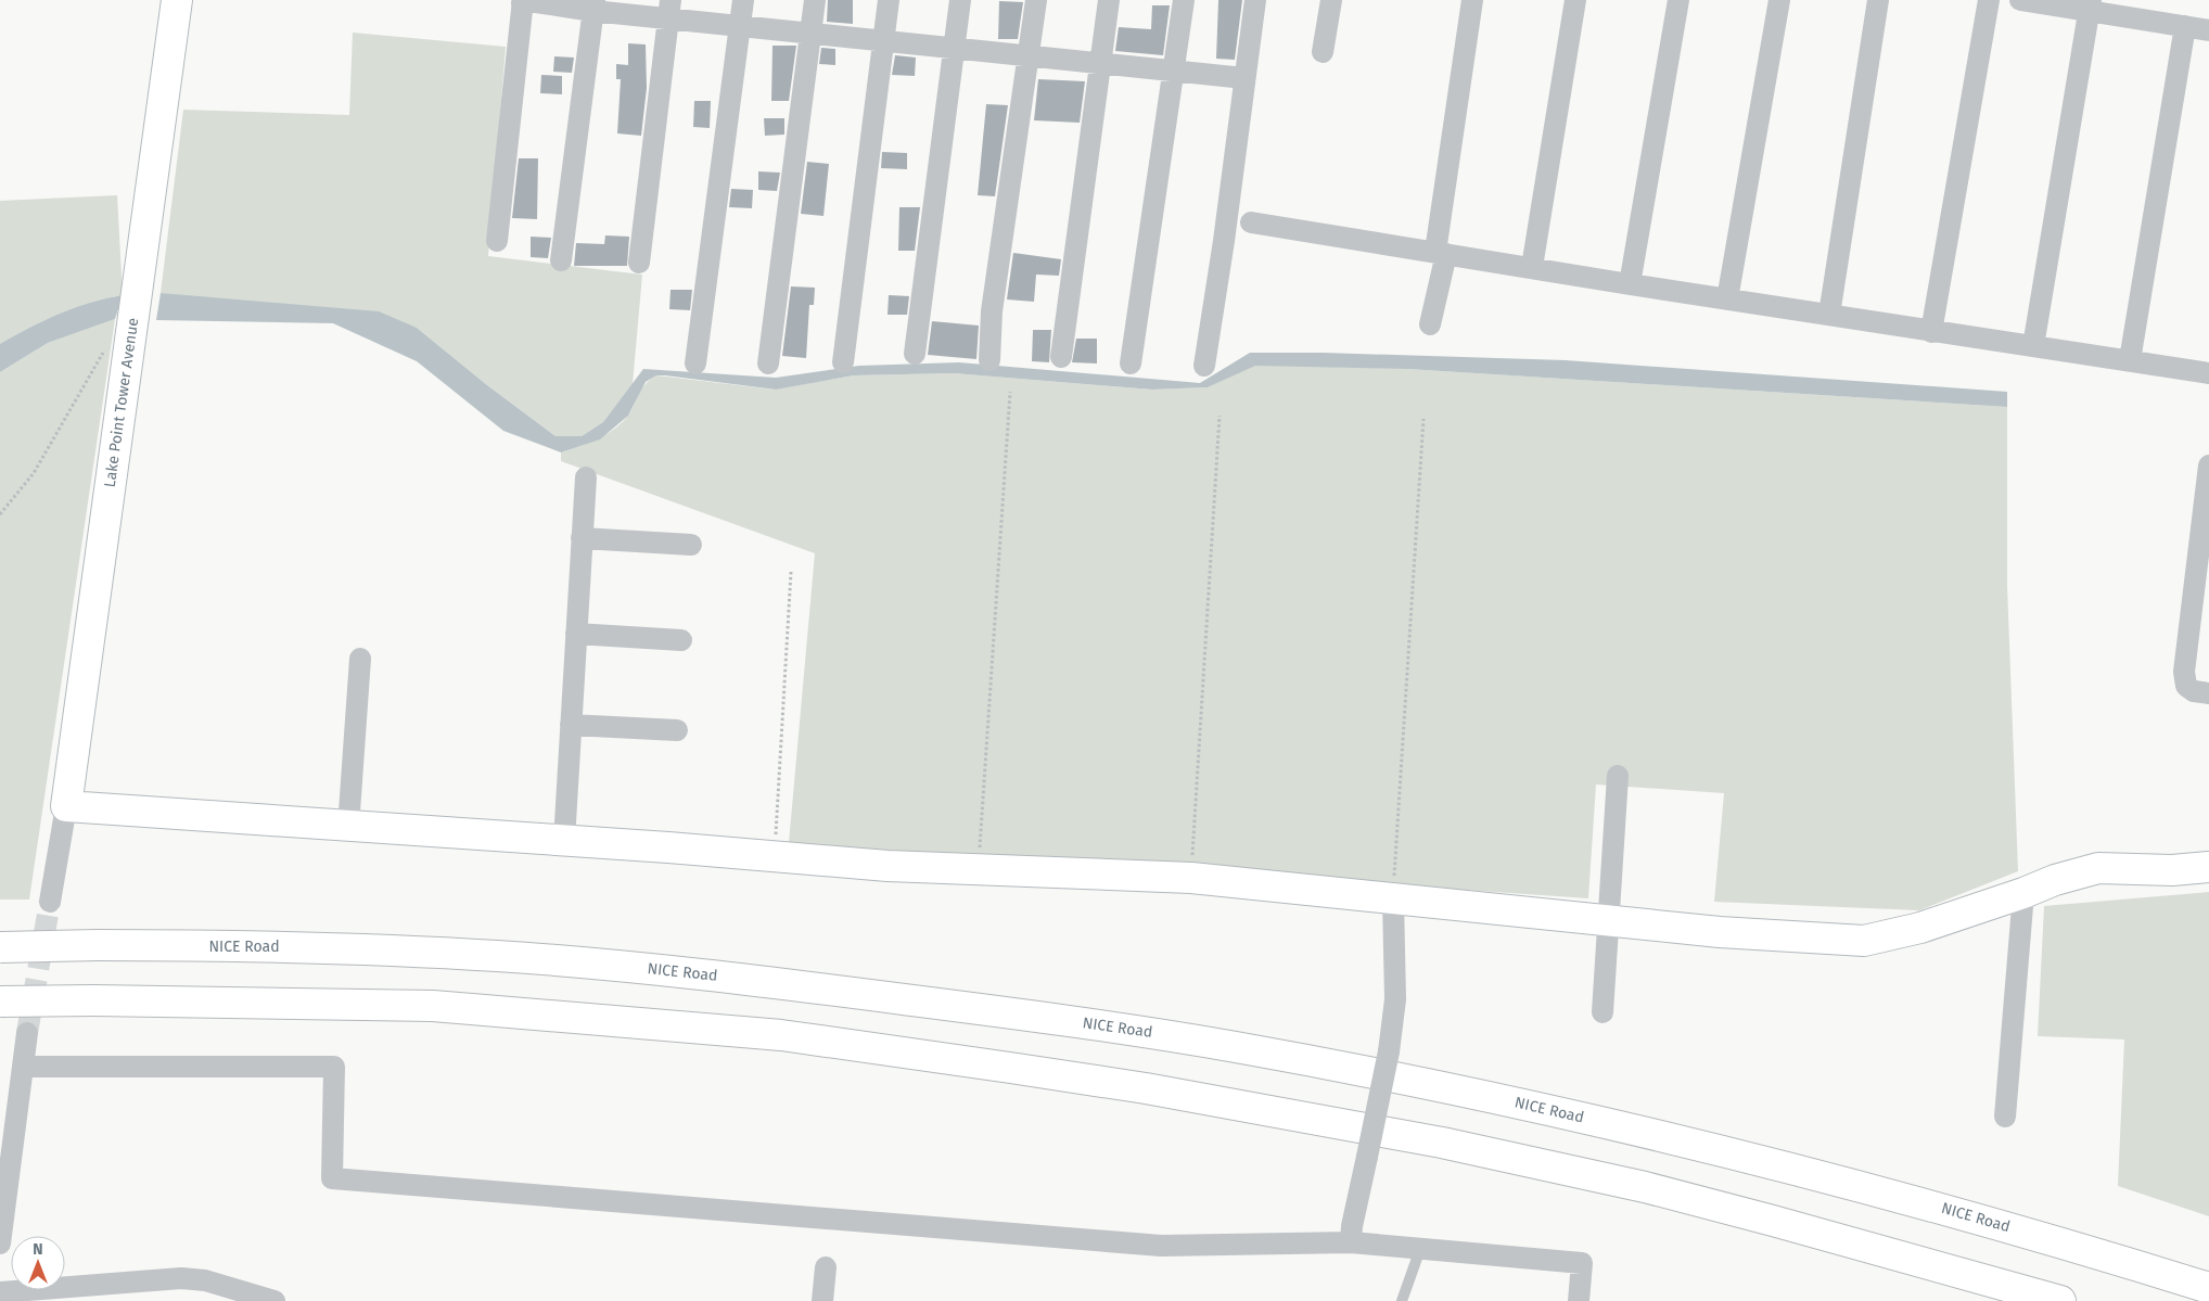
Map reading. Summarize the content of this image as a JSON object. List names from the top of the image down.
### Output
{
  "streets": {
    "main road": ["Lake Point Tower Avenue", "NICE Road"]
  },
  "north": "top"
}
